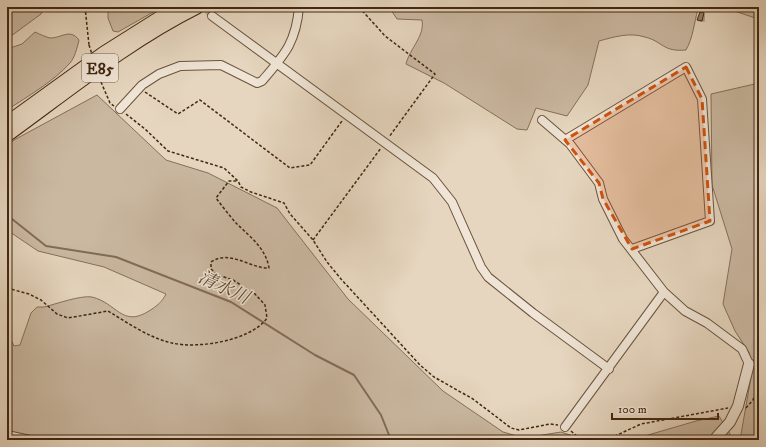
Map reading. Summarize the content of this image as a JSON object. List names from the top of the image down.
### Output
{
  "streets": {
    "highway": ["E85"]
  },
  "water": ["清水川"],
  "scale_bar": "100 m"
}
